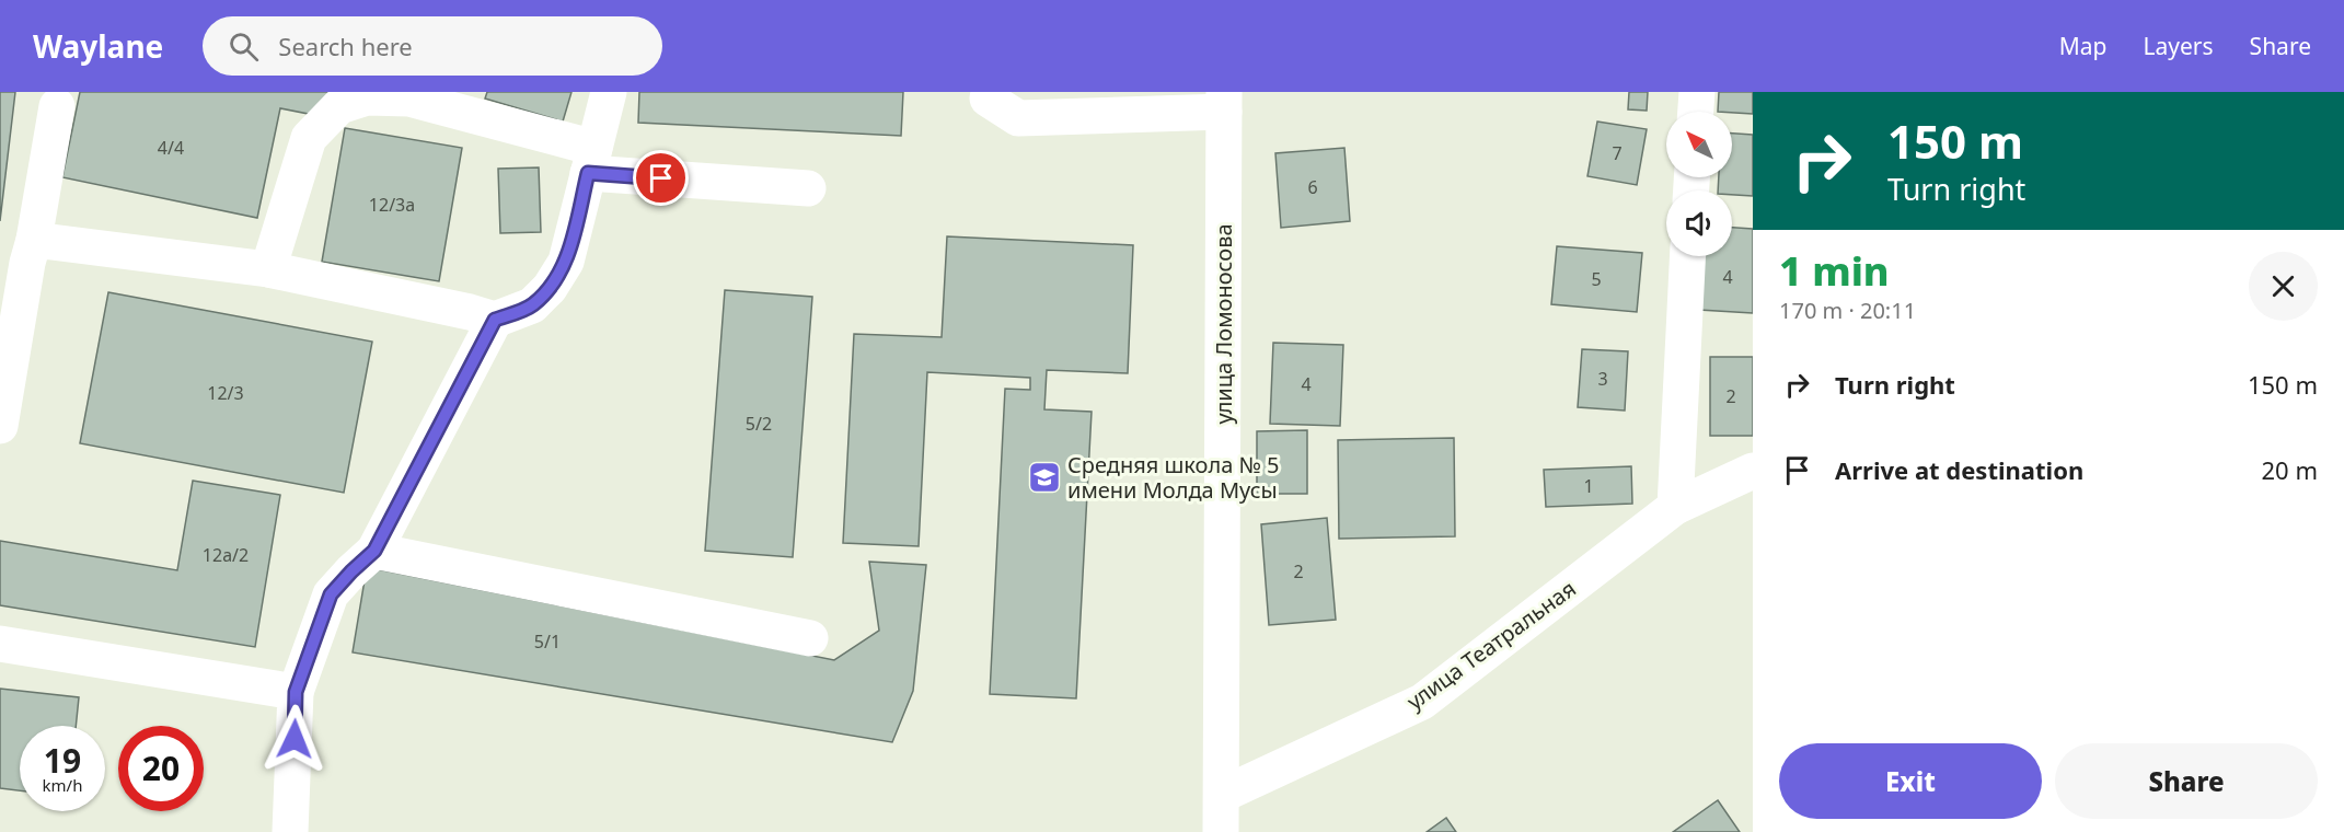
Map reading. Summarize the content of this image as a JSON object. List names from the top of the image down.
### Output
{
  "streets": {
    "street": ["улица Ломоносова", "улица Театральная"]
  },
  "crossings": [
    ["улица Ломоносова", "улица Театральная"]
  ],
  "places": {
    "school or university": ["Средняя школа № 5 имени Молда Мусы"]
  },
  "house_numbers": [
    "4/4",
    "7",
    "6",
    "12/3а",
    "4",
    "5",
    "3",
    "4",
    "12/3",
    "2",
    "5/2",
    "1",
    "12а/2",
    "2",
    "5/1"
  ],
  "north": "top left",
  "page": {
    "header": "Waylane",
    "search": "Search here",
    "nav": ["Map", "Layers", "Share"],
    "turn": ["150 m", "Turn right"],
    "heading": ["1 min", "170 m · 20:11"],
    "list": [
      {
        "name": "Turn right",
        "value": "150 m"
      },
      {
        "name": "Arrive at destination",
        "value": "20 m"
      }
    ],
    "speed": "19 km/h",
    "limit": "20",
    "buttons": ["Exit", "Share"]
  }
}
